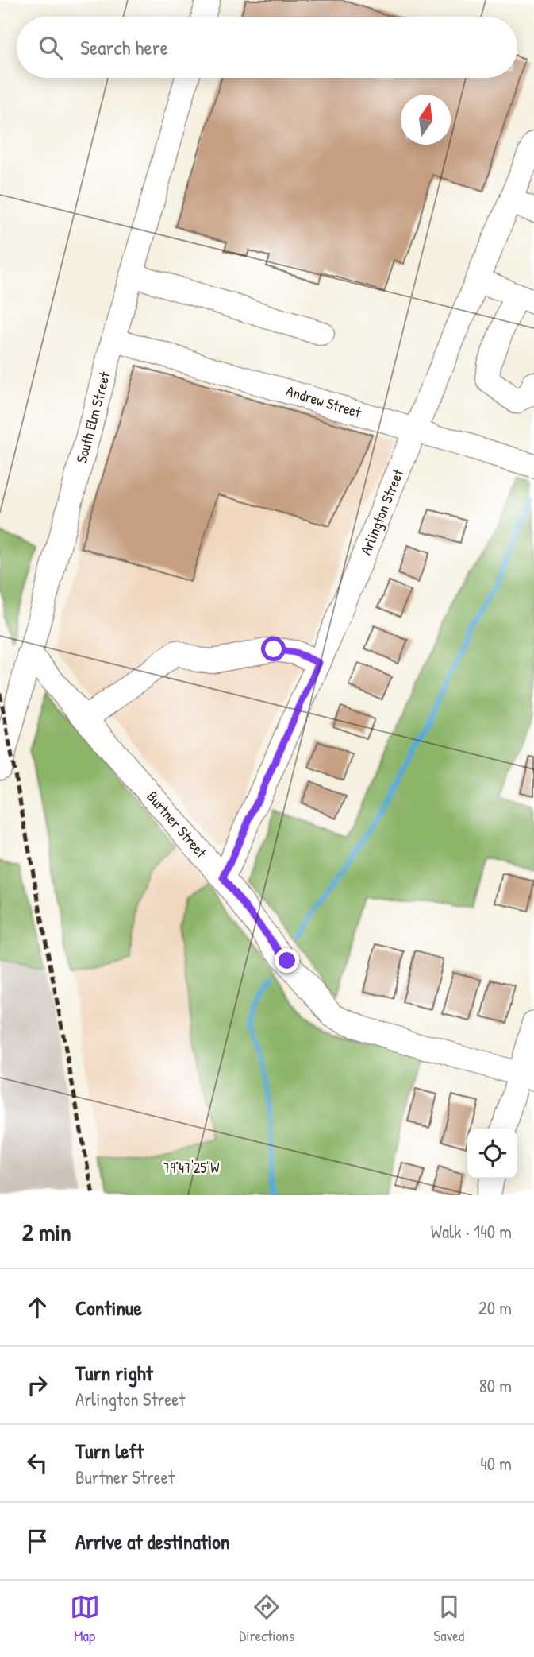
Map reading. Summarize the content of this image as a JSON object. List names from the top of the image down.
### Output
{
  "streets": {
    "street": [
      "Andrew Street",
      "South Elm Street",
      "Arlington Street",
      "Burtner Street"
    ]
  },
  "crossings": [
    ["Andrew Street", "South Elm Street"],
    ["Andrew Street", "Arlington Street"],
    ["South Elm Street", "Burtner Street"],
    ["Arlington Street", "Burtner Street"]
  ],
  "north": "top",
  "page": {
    "search": "Search here",
    "heading": ["2 min", "Walk · 140 m"],
    "list": [
      ["Continue", "20 m"],
      ["Turn right", "Arlington Street", "80 m"],
      ["Turn left", "Burtner Street", "40 m"],
      "Arrive at destination"
    ],
    "nav": ["Map", "Directions", "Saved"]
  },
  "coordinates": ["79°47'25\"W"]
}
